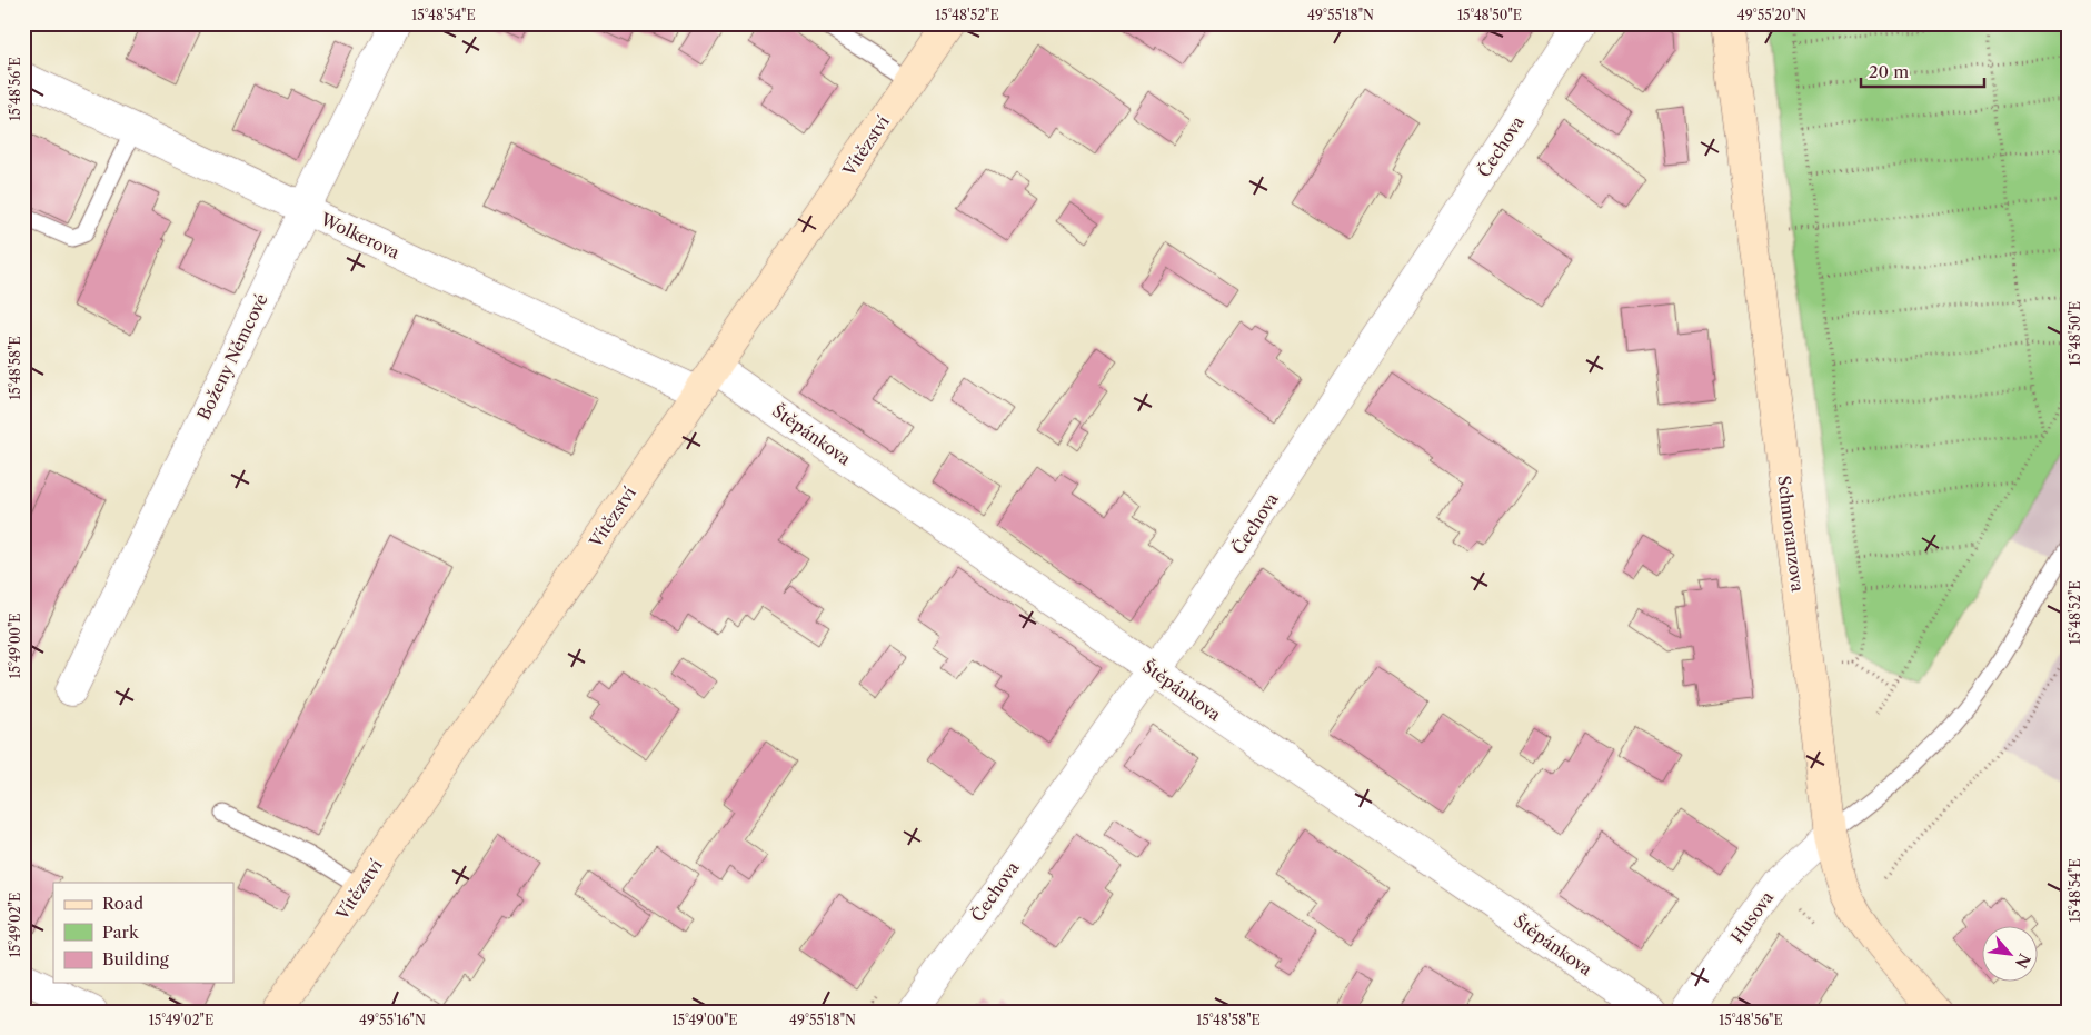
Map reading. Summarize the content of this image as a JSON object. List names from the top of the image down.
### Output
{
  "streets": {
    "main road": ["Vítězství", "Schmoranzova"],
    "street": [
      "Čechova",
      "Wolkerova",
      "Boženy Němcové",
      "Štěpánkova",
      "Husova"
    ]
  },
  "crossings": [
    ["Vítězství", "Wolkerova"],
    ["Vítězství", "Štěpánkova"],
    ["Čechova", "Štěpánkova"],
    ["Wolkerova", "Boženy Němcové"],
    ["Wolkerova", "Štěpánkova"],
    ["Schmoranzova", "Husova"]
  ],
  "legend": ["Road", "Park", "Building"],
  "scale_bar": "20 m",
  "north": "bottom right",
  "coordinates": [
    "15°48'54\"E",
    "15°48'52\"E",
    "49°55'18\"N",
    "15°48'50\"E",
    "49°55'20\"N",
    "15°48'56\"E",
    "15°48'58\"E",
    "15°49'00\"E",
    "15°49'02\"E",
    "49°55'16\"N"
  ]
}
